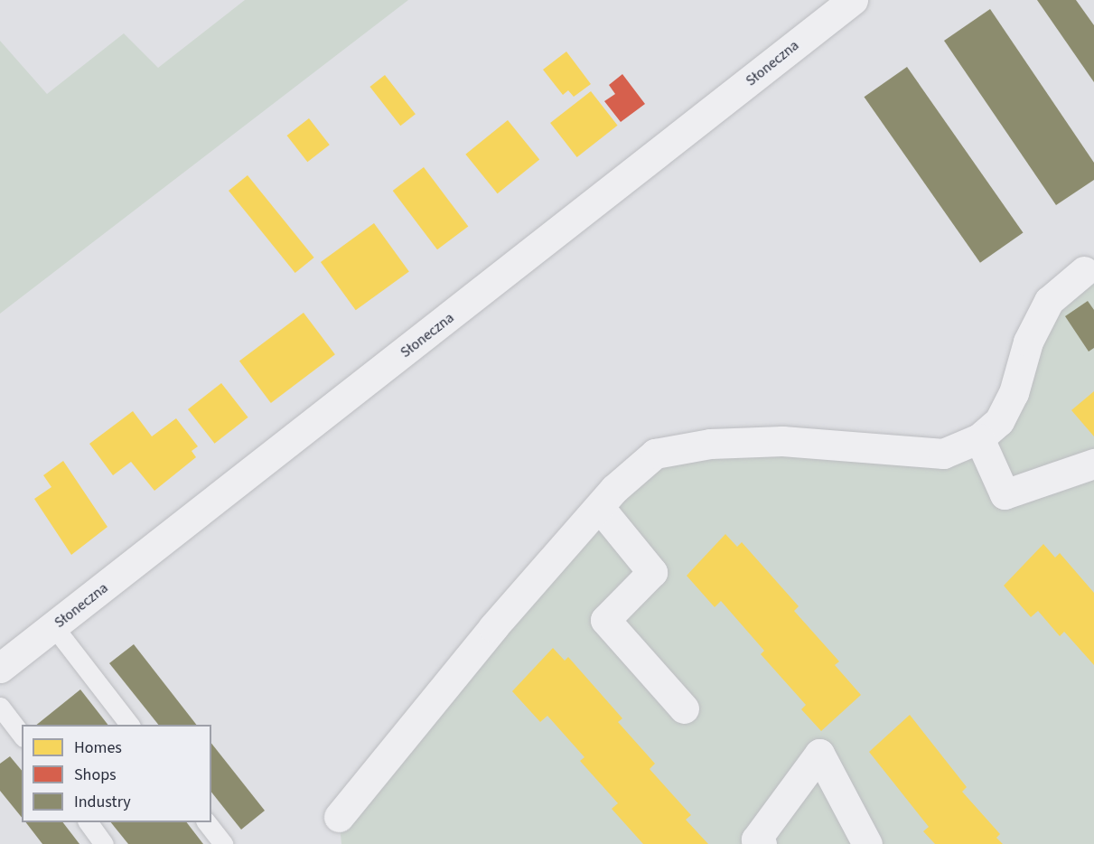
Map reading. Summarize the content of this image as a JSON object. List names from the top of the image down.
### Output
{
  "streets": {
    "street": ["Słoneczna"]
  },
  "legend": ["Homes", "Shops", "Industry"]
}
